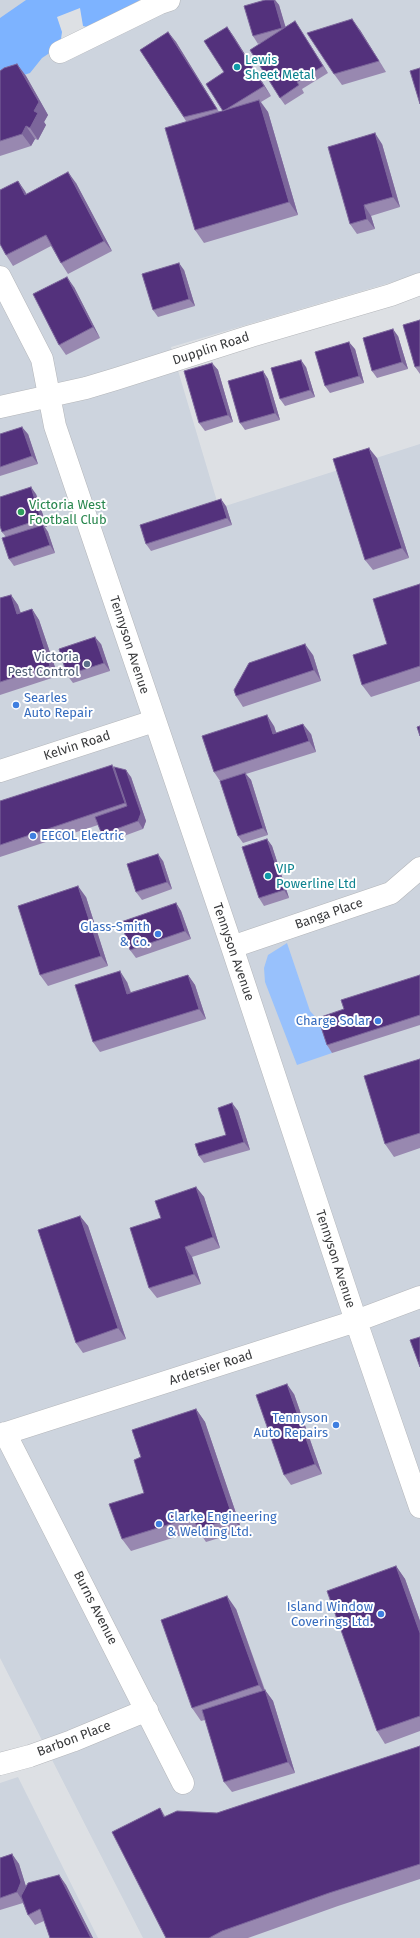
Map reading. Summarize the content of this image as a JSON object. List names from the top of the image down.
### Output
{
  "streets": {
    "street": [
      "Dupplin Road",
      "Tennyson Avenue",
      "Kelvin Road",
      "Banga Place",
      "Ardersier Road",
      "Burns Avenue",
      "Barbon Place"
    ]
  },
  "crossings": [
    ["Dupplin Road", "Tennyson Avenue"],
    ["Tennyson Avenue", "Kelvin Road"],
    ["Tennyson Avenue", "Banga Place"],
    ["Tennyson Avenue", "Ardersier Road"],
    ["Ardersier Road", "Burns Avenue"],
    ["Burns Avenue", "Barbon Place"]
  ],
  "places": [
    "Lewis Sheet Metal",
    "Victoria West Football Club",
    "Victoria Pest Control",
    "Searles Auto Repair",
    "EECOL Electric",
    "VIP Powerline Ltd",
    "Glass-Smith & Co.",
    "Charge Solar",
    "Tennyson Auto Repairs",
    "Clarke Engineering & Welding Ltd.",
    "Island Window Coverings Ltd."
  ]
}
